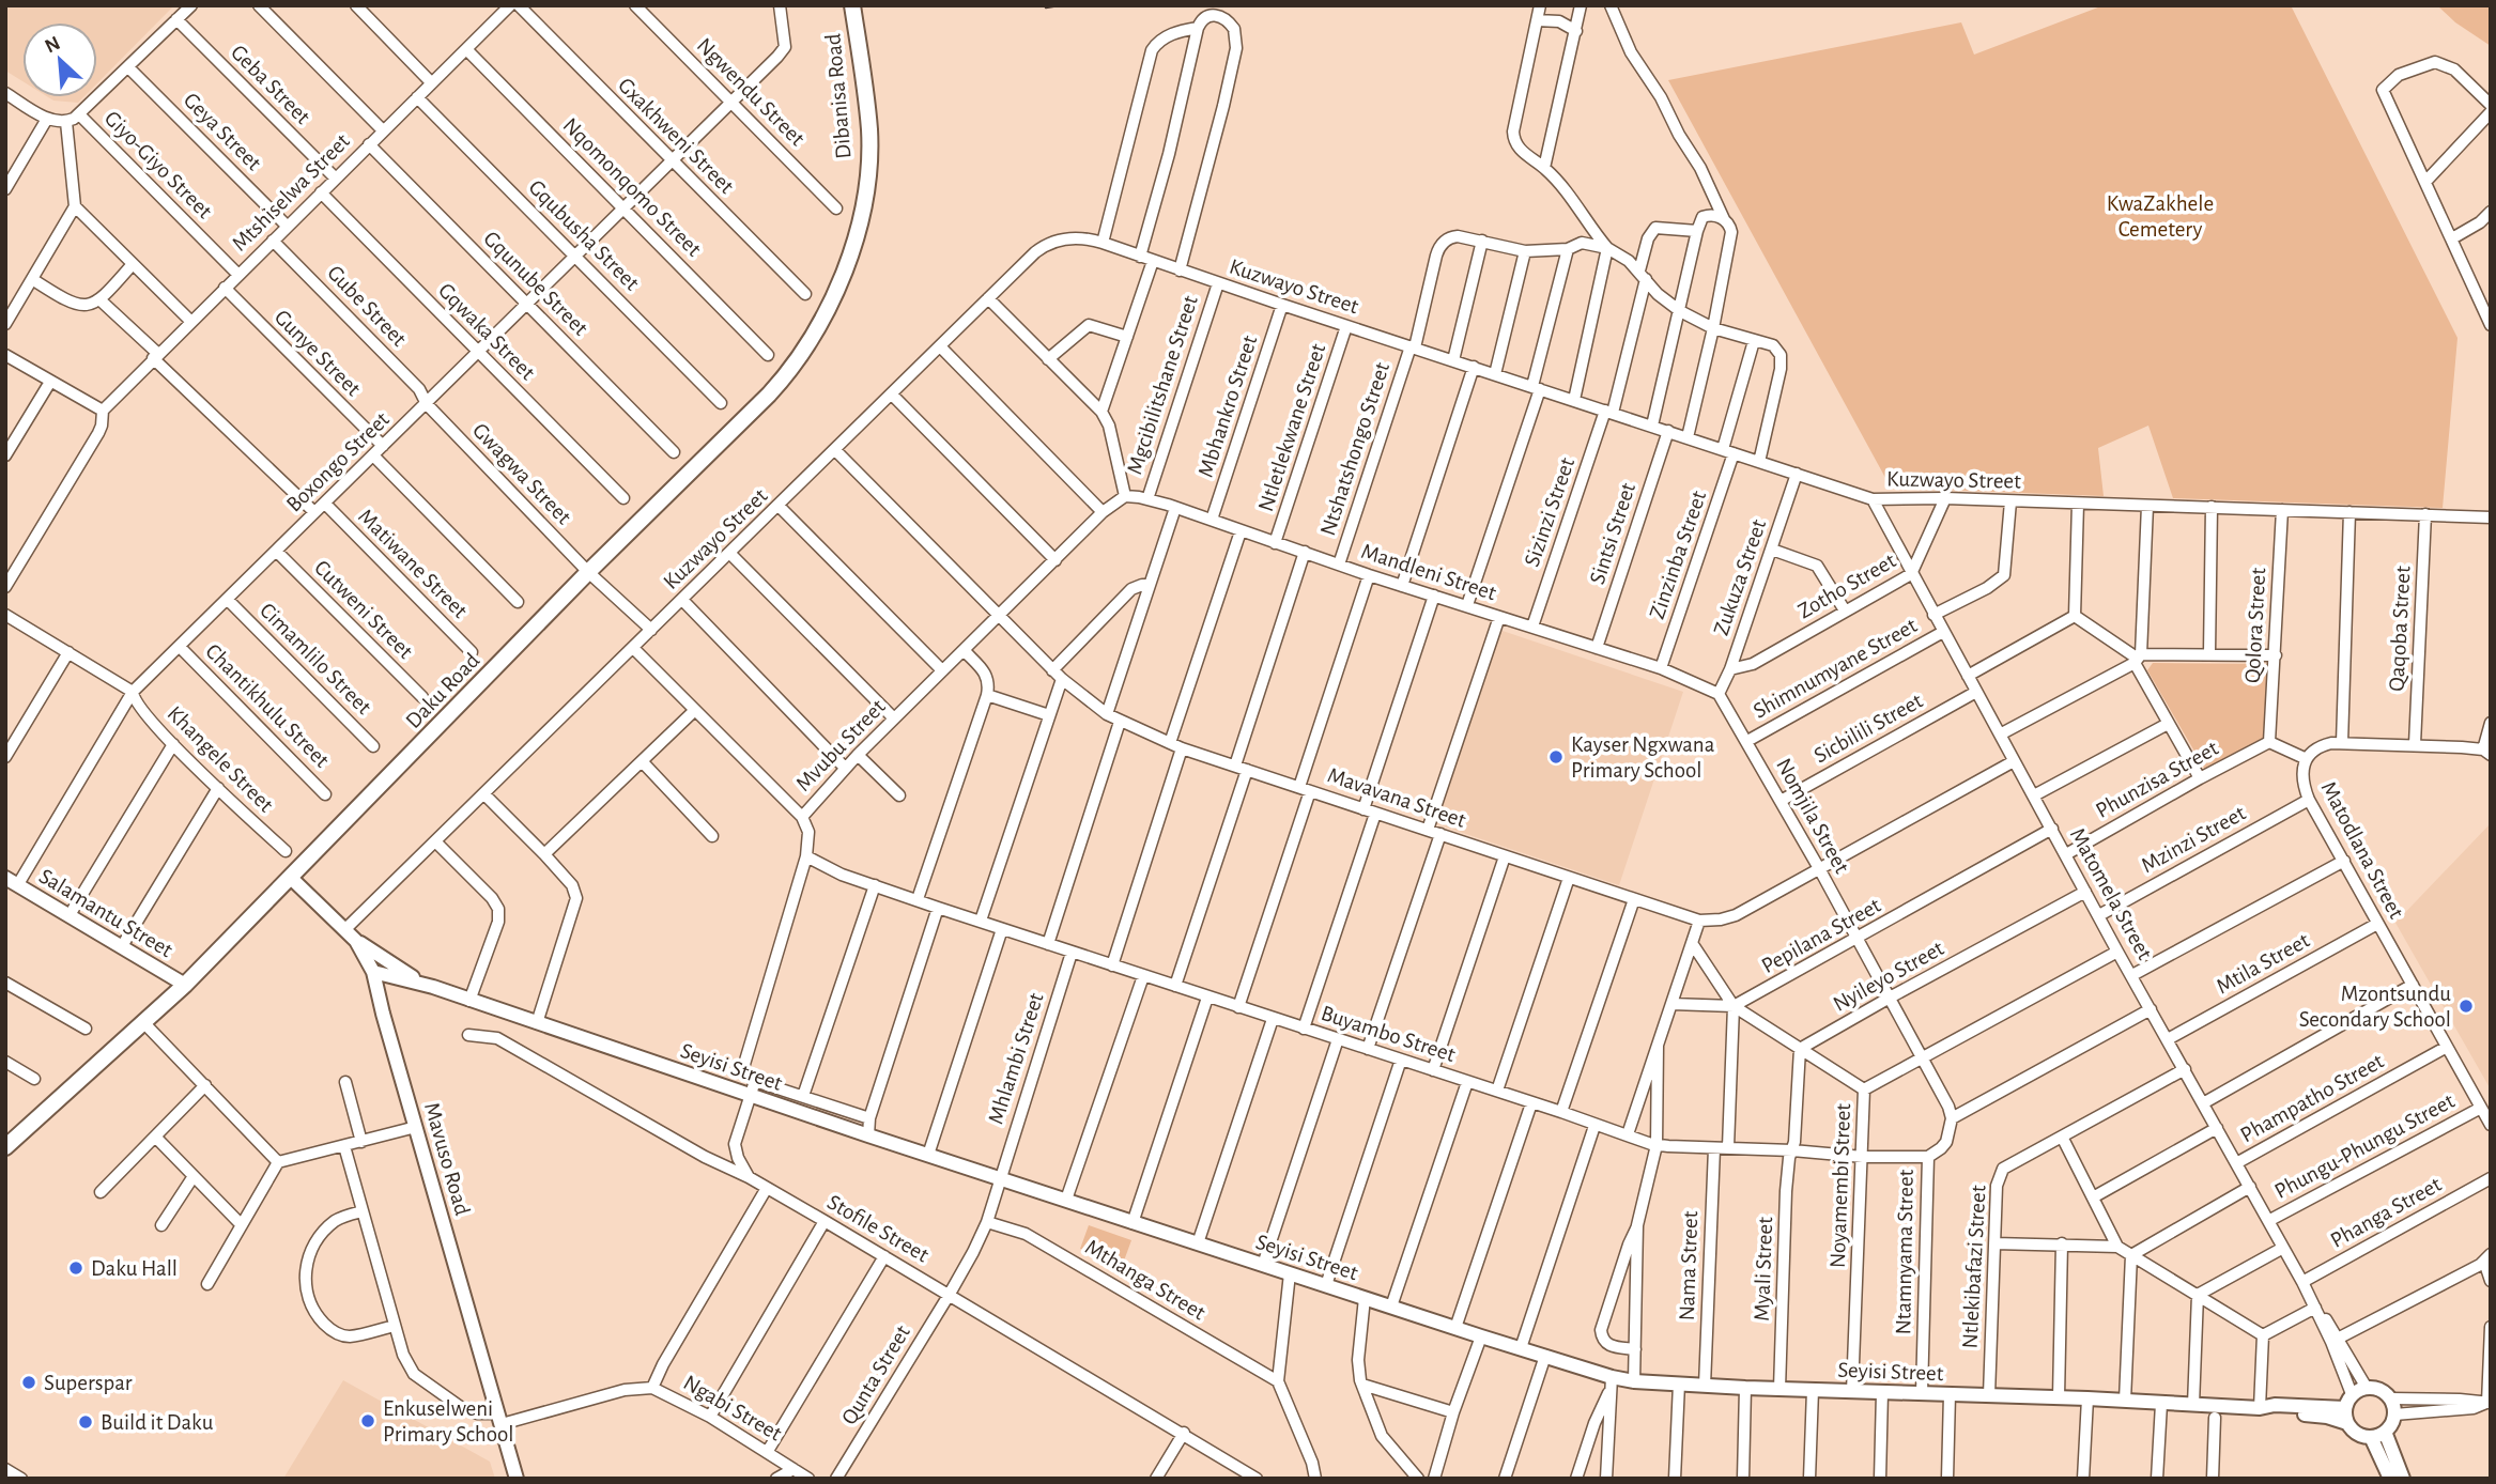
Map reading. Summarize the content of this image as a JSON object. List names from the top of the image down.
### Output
{
  "streets": {
    "main road": ["Dibanisa Road", "Daku Road"],
    "street": [
      "Geba Street",
      "Ngwendu Street",
      "Geya Street",
      "Gxakhweni Street",
      "Giyo-Giyo Street",
      "Nqomonqomo Street",
      "Mtshiselwa Street",
      "Gqubusha Street",
      "Gqunube Street",
      "Kuzwayo Street",
      "Gube Street",
      "Gqwaka Street",
      "Gunye Street",
      "Mgcibilitshane Street",
      "Mbhankro Street",
      "Ntletlekwane Street",
      "Ntshatshongo Street",
      "Boxongo Street",
      "Gwagwa Street",
      "Sizinzi Street",
      "Sintsi Street",
      "Zinzinba Street",
      "Matiwane Street",
      "Mandleni Street",
      "Zukuza Street",
      "Zotho Street",
      "Cutweni Street",
      "Qolora Street",
      "Qaqoba Street",
      "Cimamlilo Street",
      "Shimnumyane Street",
      "Chantikhulu Street",
      "Sicbilili Street",
      "Mvubu Street",
      "Khangele Street",
      "Phunzisa Street",
      "Mavavana Street",
      "Nomjila Street",
      "Mzinzi Street",
      "Matodlana Street",
      "Matomela Street",
      "Salamantu Street",
      "Pepilana Street",
      "Mtila Street",
      "Nyileyo Street",
      "Buyambo Street",
      "Mhlambi Street",
      "Seyisi Street",
      "Phampatho Street",
      "Phungu-Phungu Street",
      "Mavuso Road",
      "Noyamembi Street",
      "Phanga Street",
      "Stofile Street",
      "Ntamnyama Street",
      "Nama Street",
      "Ntlekibafazi Street",
      "Myali Street",
      "Mthanga Street",
      "Qunta Street",
      "Ngabi Street"
    ]
  },
  "crossings": [
    ["Geba Street", "Mtshiselwa Street"],
    ["Ngwendu Street", "Boxongo Street"],
    ["Dibanisa Road", "Daku Road"],
    ["Geya Street", "Mtshiselwa Street"],
    ["Gxakhweni Street", "Boxongo Street"],
    ["Giyo-Giyo Street", "Mtshiselwa Street"],
    ["Nqomonqomo Street", "Mtshiselwa Street"],
    ["Nqomonqomo Street", "Boxongo Street"],
    ["Mtshiselwa Street", "Gqubusha Street"],
    ["Mtshiselwa Street", "Gqunube Street"],
    ["Mtshiselwa Street", "Gube Street"],
    ["Mtshiselwa Street", "Gqwaka Street"],
    ["Mtshiselwa Street", "Gunye Street"],
    ["Gqubusha Street", "Boxongo Street"],
    ["Gqunube Street", "Boxongo Street"],
    ["Kuzwayo Street", "Mgcibilitshane Street"],
    ["Kuzwayo Street", "Mbhankro Street"],
    ["Kuzwayo Street", "Ntletlekwane Street"],
    ["Kuzwayo Street", "Ntshatshongo Street"],
    ["Kuzwayo Street", "Gwagwa Street"],
    ["Kuzwayo Street", "Sizinzi Street"],
    ["Kuzwayo Street", "Sintsi Street"],
    ["Kuzwayo Street", "Zinzinba Street"],
    ["Kuzwayo Street", "Zukuza Street"],
    ["Kuzwayo Street", "Zotho Street"],
    ["Kuzwayo Street", "Qolora Street"],
    ["Kuzwayo Street", "Qaqoba Street"],
    ["Kuzwayo Street", "Mavavana Street"],
    ["Kuzwayo Street", "Matomela Street"],
    ["Kuzwayo Street", "Mavuso Road"],
    ["Gube Street", "Boxongo Street"],
    ["Gube Street", "Gwagwa Street"],
    ["Gqwaka Street", "Boxongo Street"],
    ["Gunye Street", "Boxongo Street"],
    ["Mgcibilitshane Street", "Mandleni Street"],
    ["Mbhankro Street", "Mandleni Street"],
    ["Ntletlekwane Street", "Mandleni Street"],
    ["Ntshatshongo Street", "Mandleni Street"],
    ["Boxongo Street", "Gwagwa Street"],
    ["Boxongo Street", "Matiwane Street"],
    ["Boxongo Street", "Cutweni Street"],
    ["Boxongo Street", "Cimamlilo Street"],
    ["Boxongo Street", "Chantikhulu Street"],
    ["Boxongo Street", "Khangele Street"],
    ["Boxongo Street", "Salamantu Street"],
    ["Gwagwa Street", "Daku Road"],
    ["Sizinzi Street", "Mandleni Street"],
    ["Sintsi Street", "Mandleni Street"],
    ["Zinzinba Street", "Mandleni Street"],
    ["Mandleni Street", "Zukuza Street"],
    ["Mandleni Street", "Mvubu Street"],
    ["Mandleni Street", "Nomjila Street"],
    ["Zukuza Street", "Zotho Street"],
    ["Zukuza Street", "Nomjila Street"],
    ["Zotho Street", "Matomela Street"],
    ["Qolora Street", "Phunzisa Street"],
    ["Qaqoba Street", "Matodlana Street"],
    ["Shimnumyane Street", "Nomjila Street"],
    ["Shimnumyane Street", "Matomela Street"],
    ["Daku Road", "Salamantu Street"],
    ["Daku Road", "Mavuso Road"],
    ["Sicbilili Street", "Nomjila Street"],
    ["Sicbilili Street", "Matomela Street"],
    ["Mvubu Street", "Mavavana Street"],
    ["Mvubu Street", "Buyambo Street"],
    ["Mvubu Street", "Seyisi Street"],
    ["Mvubu Street", "Stofile Street"],
    ["Phunzisa Street", "Matomela Street"],
    ["Mavavana Street", "Nomjila Street"],
    ["Mavavana Street", "Matomela Street"],
    ["Nomjila Street", "Pepilana Street"],
    ["Nomjila Street", "Nyileyo Street"],
    ["Nomjila Street", "Noyamembi Street"],
    ["Mzinzi Street", "Matodlana Street"],
    ["Mzinzi Street", "Matomela Street"],
    ["Matodlana Street", "Mtila Street"],
    ["Matodlana Street", "Phampatho Street"],
    ["Matodlana Street", "Phungu-Phungu Street"],
    ["Matomela Street", "Pepilana Street"],
    ["Matomela Street", "Mtila Street"],
    ["Matomela Street", "Nyileyo Street"],
    ["Matomela Street", "Seyisi Street"],
    ["Matomela Street", "Phampatho Street"],
    ["Matomela Street", "Phungu-Phungu Street"],
    ["Matomela Street", "Noyamembi Street"],
    ["Matomela Street", "Phanga Street"],
    ["Matomela Street", "Ntlekibafazi Street"],
    ["Buyambo Street", "Mhlambi Street"],
    ["Buyambo Street", "Noyamembi Street"],
    ["Buyambo Street", "Ntamnyama Street"],
    ["Buyambo Street", "Nama Street"],
    ["Buyambo Street", "Myali Street"],
    ["Mhlambi Street", "Seyisi Street"],
    ["Mhlambi Street", "Mthanga Street"],
    ["Mhlambi Street", "Qunta Street"],
    ["Seyisi Street", "Mavuso Road"],
    ["Seyisi Street", "Noyamembi Street"],
    ["Seyisi Street", "Ntamnyama Street"],
    ["Seyisi Street", "Nama Street"],
    ["Seyisi Street", "Ntlekibafazi Street"],
    ["Seyisi Street", "Myali Street"],
    ["Mavuso Road", "Ngabi Street"],
    ["Stofile Street", "Qunta Street"],
    ["Mthanga Street", "Qunta Street"]
  ],
  "parks": ["KwaZakhele Cemetery"],
  "places": [
    "Kayser Ngxwana Primary School",
    "Mzontsundu Secondary School",
    "Daku Hall",
    "Superspar",
    "Enkuselweni Primary School",
    "Build it Daku"
  ],
  "north": "top left"
}
